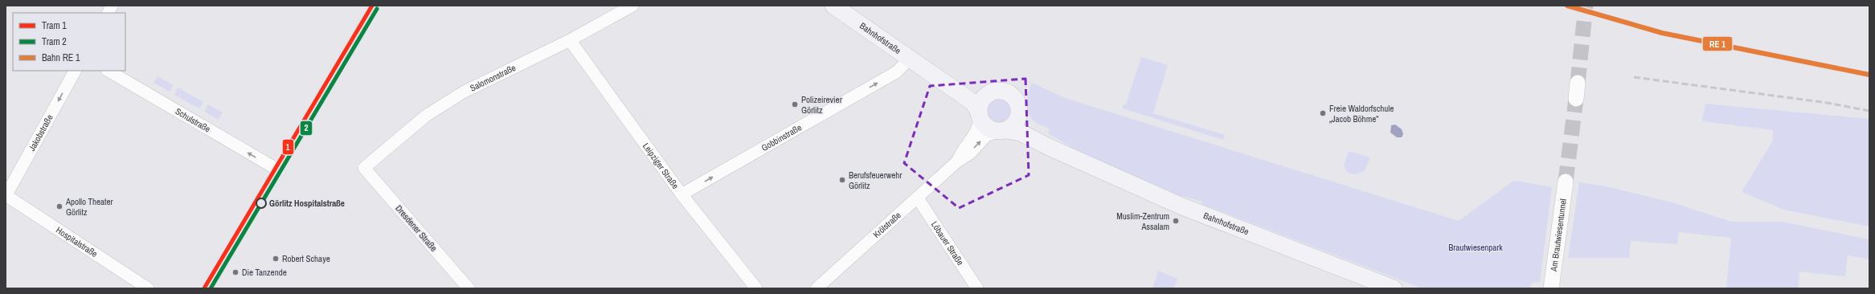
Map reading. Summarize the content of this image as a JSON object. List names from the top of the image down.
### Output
{
  "streets": {
    "main road": ["Bahnhofstraße", "Krölstraße"],
    "street": [
      "Salomonstraße",
      "Schulstraße",
      "Jakobstraße",
      "Gobbinstraße",
      "Leipziger Straße",
      "Dresdener Straße",
      "Am Brautwiesentunnel",
      "Hospitalstraße",
      "Löbauer Straße"
    ]
  },
  "crossings": [
    ["Bahnhofstraße", "Gobbinstraße"],
    ["Bahnhofstraße", "Krölstraße"],
    ["Salomonstraße", "Leipziger Straße"],
    ["Salomonstraße", "Dresdener Straße"],
    ["Jakobstraße", "Hospitalstraße"],
    ["Gobbinstraße", "Leipziger Straße"],
    ["Krölstraße", "Löbauer Straße"]
  ],
  "one_way": ["Schulstraße", "Jakobstraße", "Gobbinstraße"],
  "parks": ["Brautwiesenpark"],
  "places": [
    "Polizeirevier Görlitz",
    "Freie Waldorfschule „Jacob Böhme“",
    "Berufsfeuerwehr Görlitz",
    "Görlitz Hospitalstraße",
    "Apollo Theater Görlitz",
    "Muslim-Zentrum Assalam",
    "Robert Schaye",
    "Die Tanzende"
  ],
  "lines": ["tram line 1", "tram line 2"],
  "legend": ["Tram 1", "Tram 2", "Bahn RE 1"]
}
